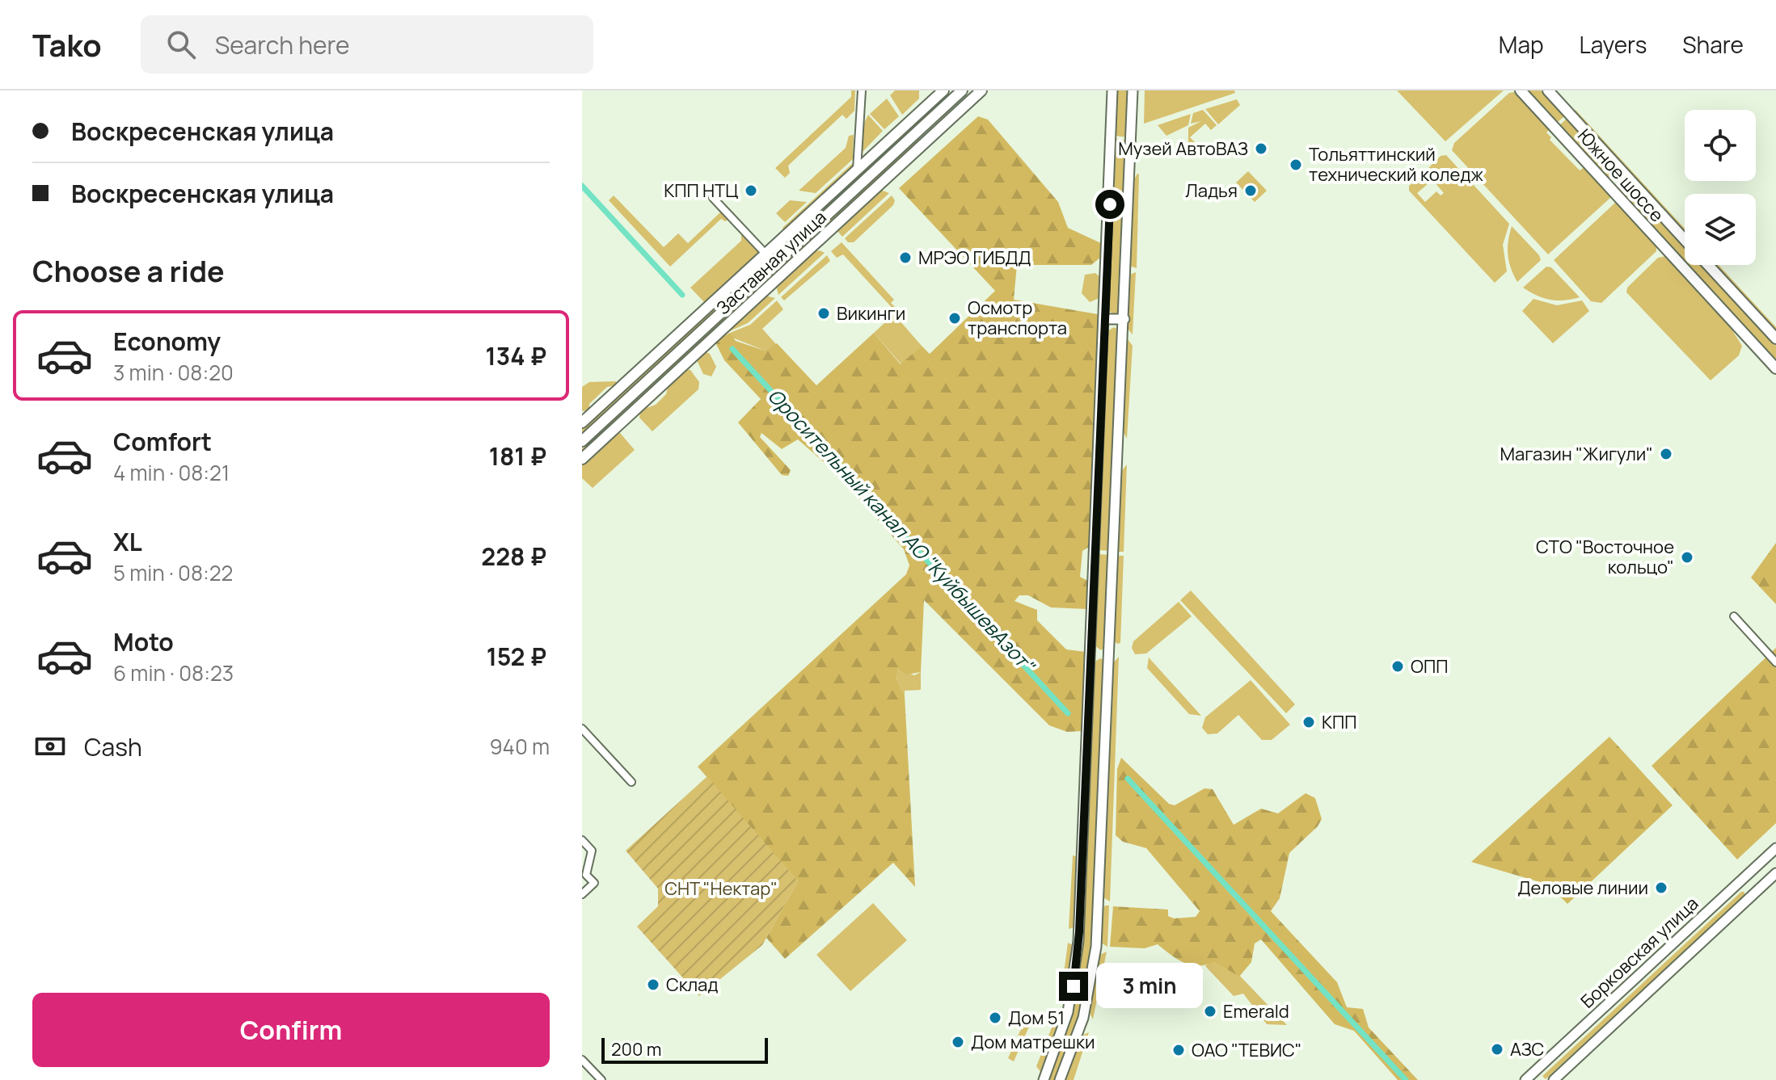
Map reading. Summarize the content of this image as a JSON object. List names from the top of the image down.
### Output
{
  "streets": {
    "main road": ["Южное шоссе", "Заставная улица", "Борковская улица"]
  },
  "water": ["Оросительный канал АО \"КуйбышевАзот\""],
  "parks": ["СНТ \"Нектар\""],
  "places": [
    "Музей АвтоВАЗ",
    "Тольяттинский технический коледж",
    "КПП НТЦ",
    "Ладья",
    "МРЭО ГИБДД",
    "Викинги",
    "Осмотр транспорта",
    "Магазин \"Жигули\"",
    "СТО \"Восточное кольцо\"",
    "ОПП",
    "КПП",
    "Деловые линии",
    "Склад",
    "Emerald",
    "Дом 51",
    "Дом матрешки",
    "АЗС",
    "ОАО \"ТЕВИС\""
  ],
  "scale_bar": "200 m",
  "page": {
    "header": "Tako",
    "search": "Search here",
    "nav": ["Map", "Layers", "Share"],
    "banner": ["Воскресенская улица", "Воскресенская улица"],
    "heading": "Choose a ride",
    "list": [
      {
        "name": "Economy",
        "note": "3 min · 08:20",
        "value": "134 ₽"
      },
      {
        "name": "Comfort",
        "note": "4 min · 08:21",
        "value": "181 ₽"
      },
      {
        "name": "XL",
        "note": "5 min · 08:22",
        "value": "228 ₽"
      },
      {
        "name": "Moto",
        "note": "6 min · 08:23",
        "value": "152 ₽"
      }
    ],
    "pay": ["Cash", "940 m"],
    "bubble": "3 min",
    "buttons": "Confirm",
    "scale": "200 m"
  }
}
